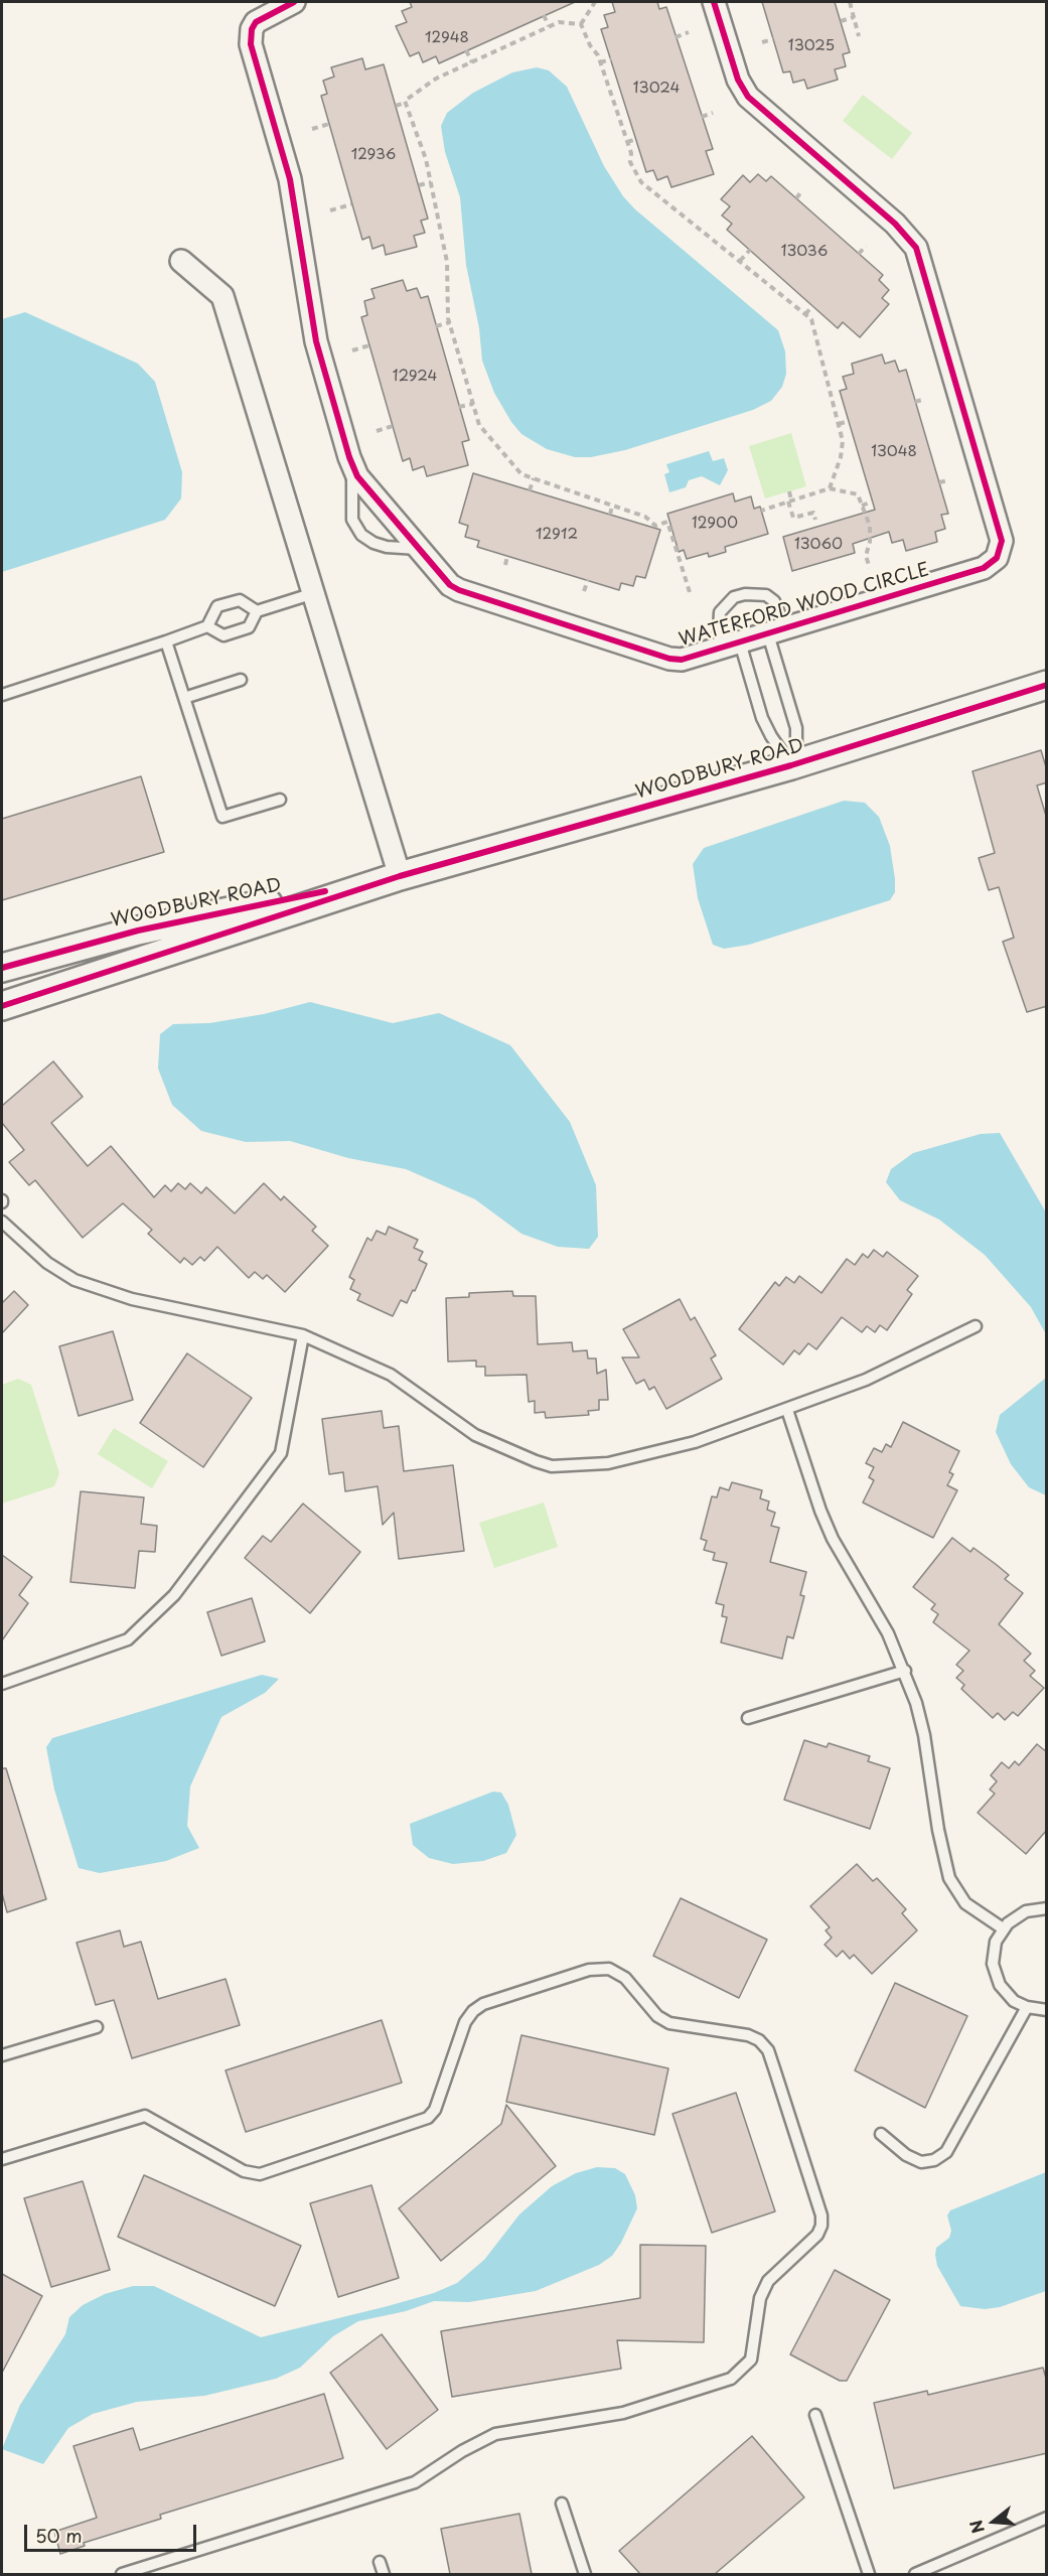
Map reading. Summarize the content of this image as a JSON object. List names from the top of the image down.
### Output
{
  "streets": {
    "street": ["WATERFORD WOOD CIRCLE", "WOODBURY ROAD"]
  },
  "crossings": [
    ["WATERFORD WOOD CIRCLE", "WOODBURY ROAD"]
  ],
  "house_numbers": [
    "12948",
    "13025",
    "13024",
    "12936",
    "13036",
    "12924",
    "13048",
    "12900",
    "12912",
    "13060"
  ],
  "scale_bar": "50 m",
  "north": "left"
}
